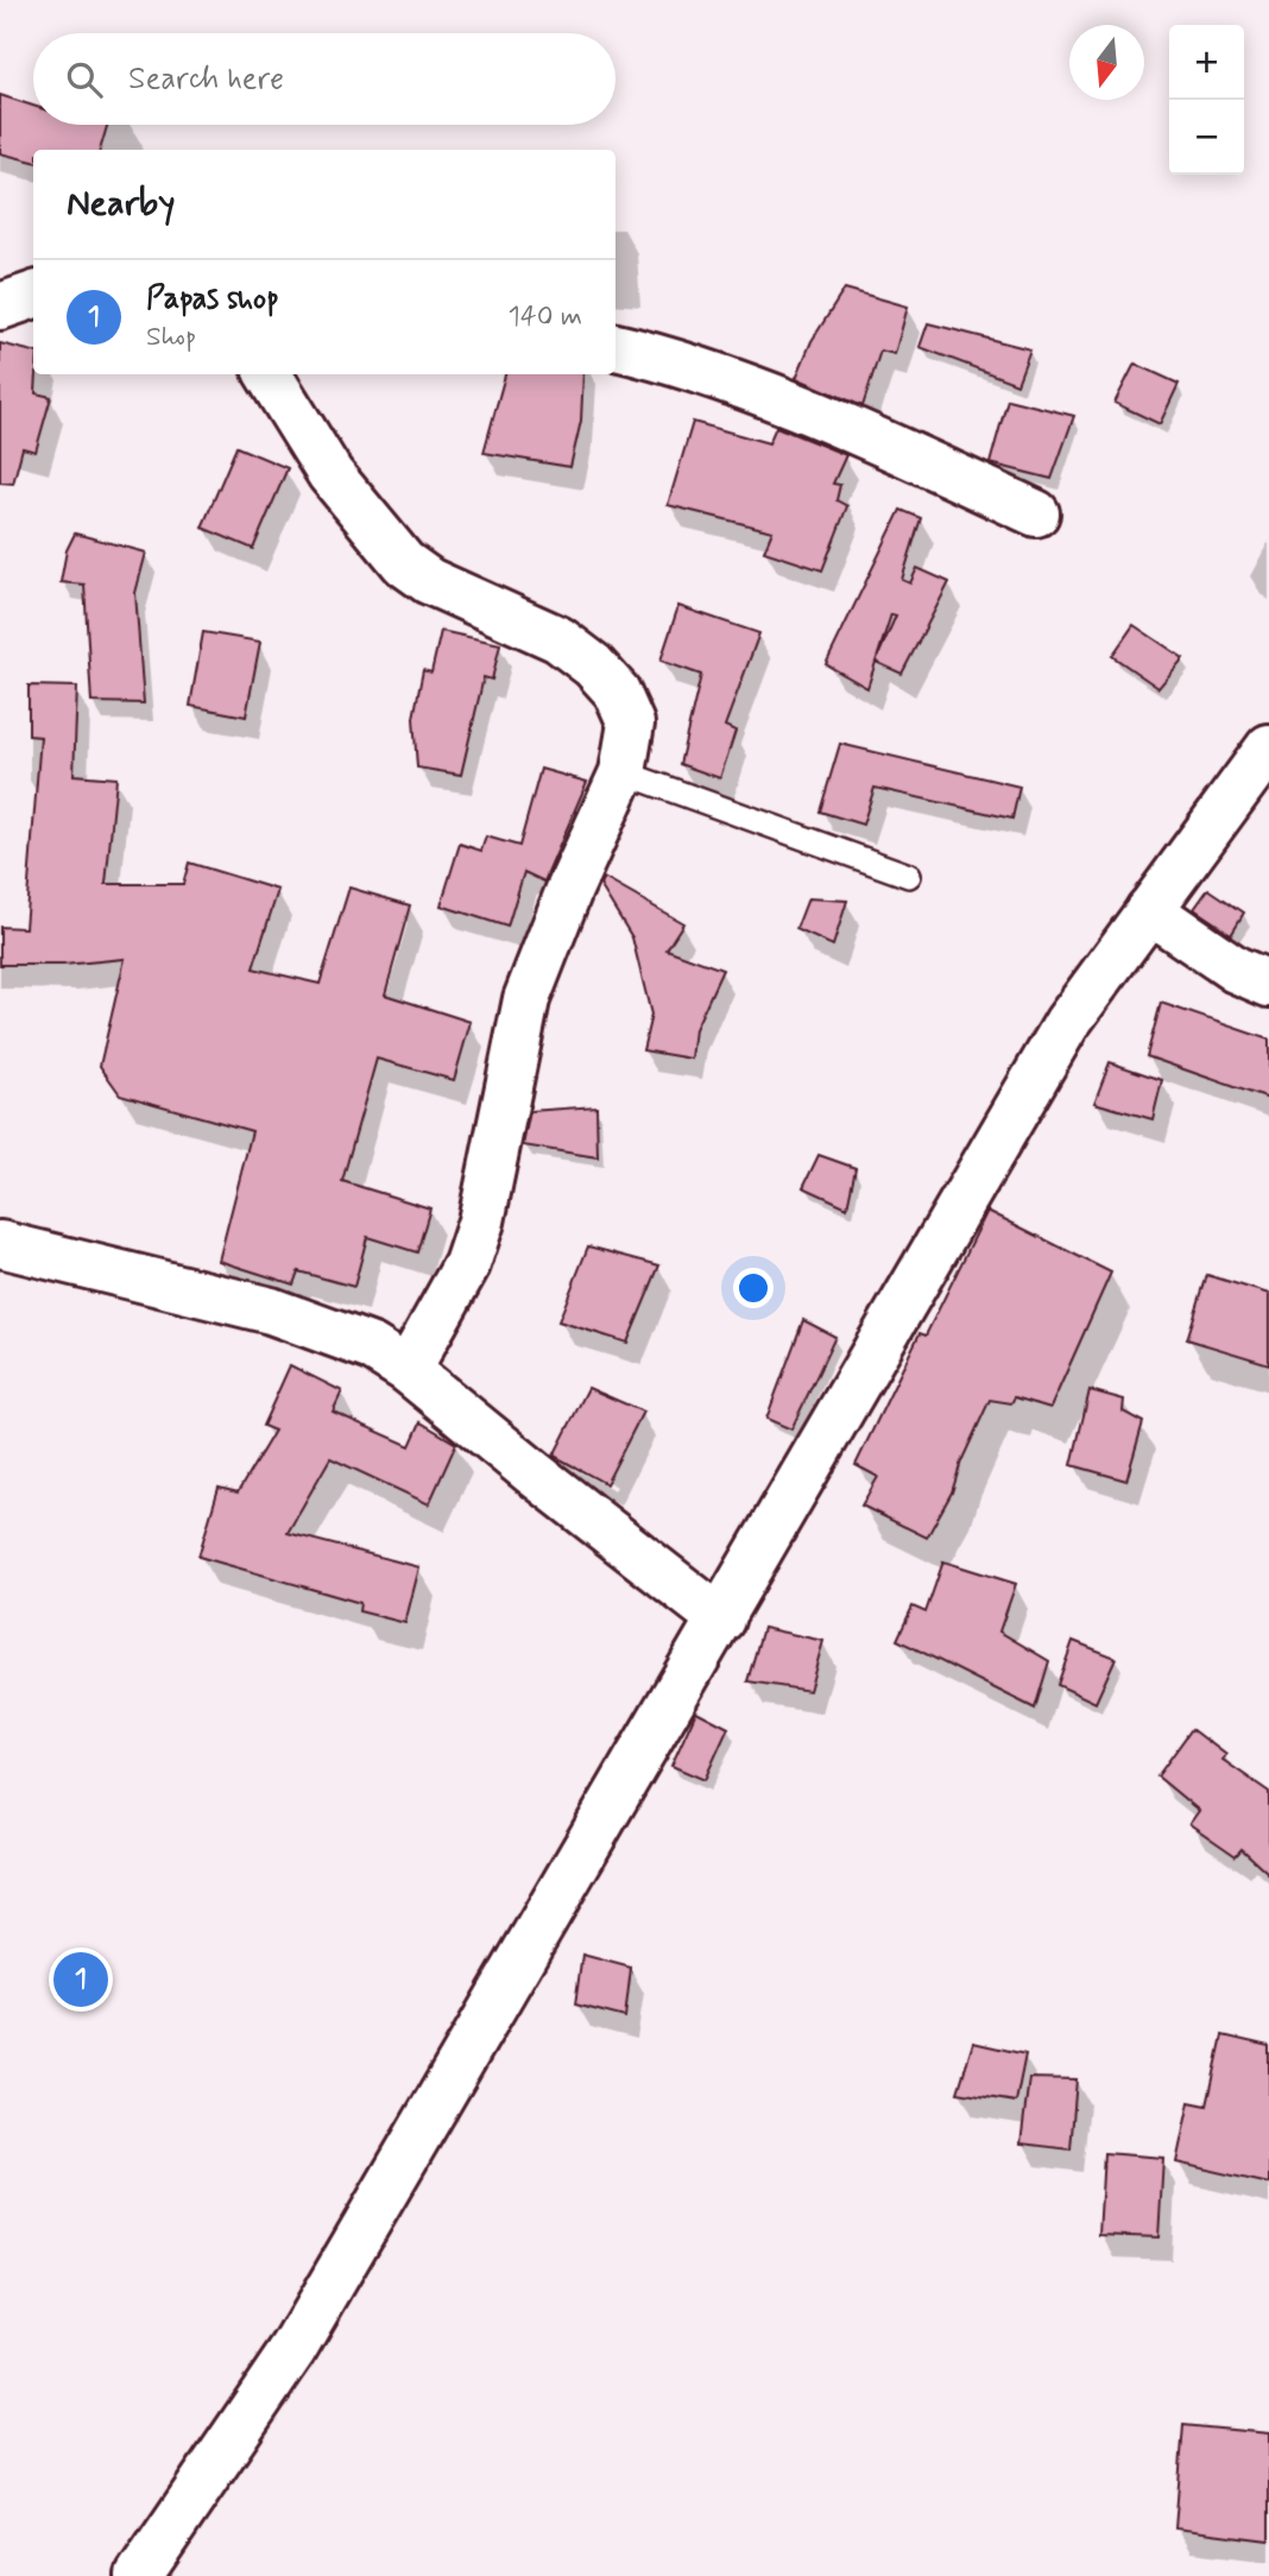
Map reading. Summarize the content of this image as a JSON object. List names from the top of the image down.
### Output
{
  "north": "bottom",
  "page": {
    "map_buttons": ["+", "−"],
    "search": "Search here",
    "heading": "Nearby",
    "list": [
      {
        "mark": "1",
        "name": "Papas shop",
        "note": "Shop",
        "value": "140 m"
      }
    ],
    "pins": "1"
  }
}
